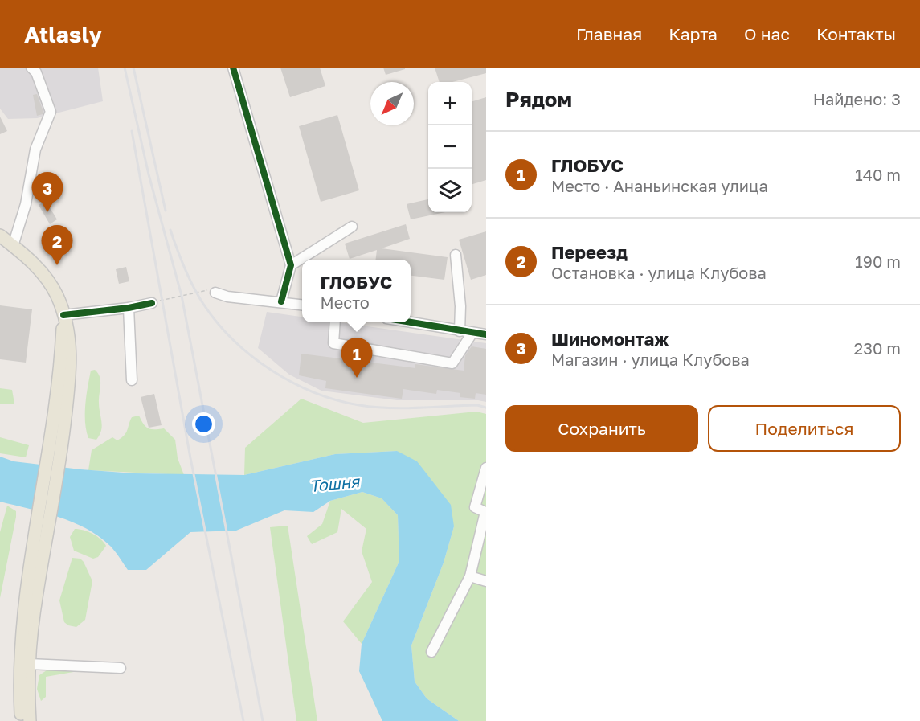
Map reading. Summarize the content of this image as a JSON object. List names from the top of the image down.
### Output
{
  "water": ["Тошня"],
  "north": "bottom left",
  "page": {
    "header": "Atlasly",
    "nav": [
      "Главная",
      "Карта",
      "О нас",
      "Контакты"
    ],
    "heading": ["Рядом", "Найдено: 3"],
    "map_buttons": ["+", "−"],
    "list": [
      {
        "mark": "1",
        "name": "ГЛОБУС",
        "note": "Место · Ананьинская улица",
        "value": "140 m"
      },
      {
        "mark": "2",
        "name": "Переезд",
        "note": "Остановка · улица Клубова",
        "value": "190 m"
      },
      {
        "mark": "3",
        "name": "Шиномонтаж",
        "note": "Магазин · улица Клубова",
        "value": "230 m"
      }
    ],
    "pins": ["3", "2", "1"],
    "popup": ["ГЛОБУС", "Место"],
    "buttons": ["Сохранить", "Поделиться"]
  }
}
